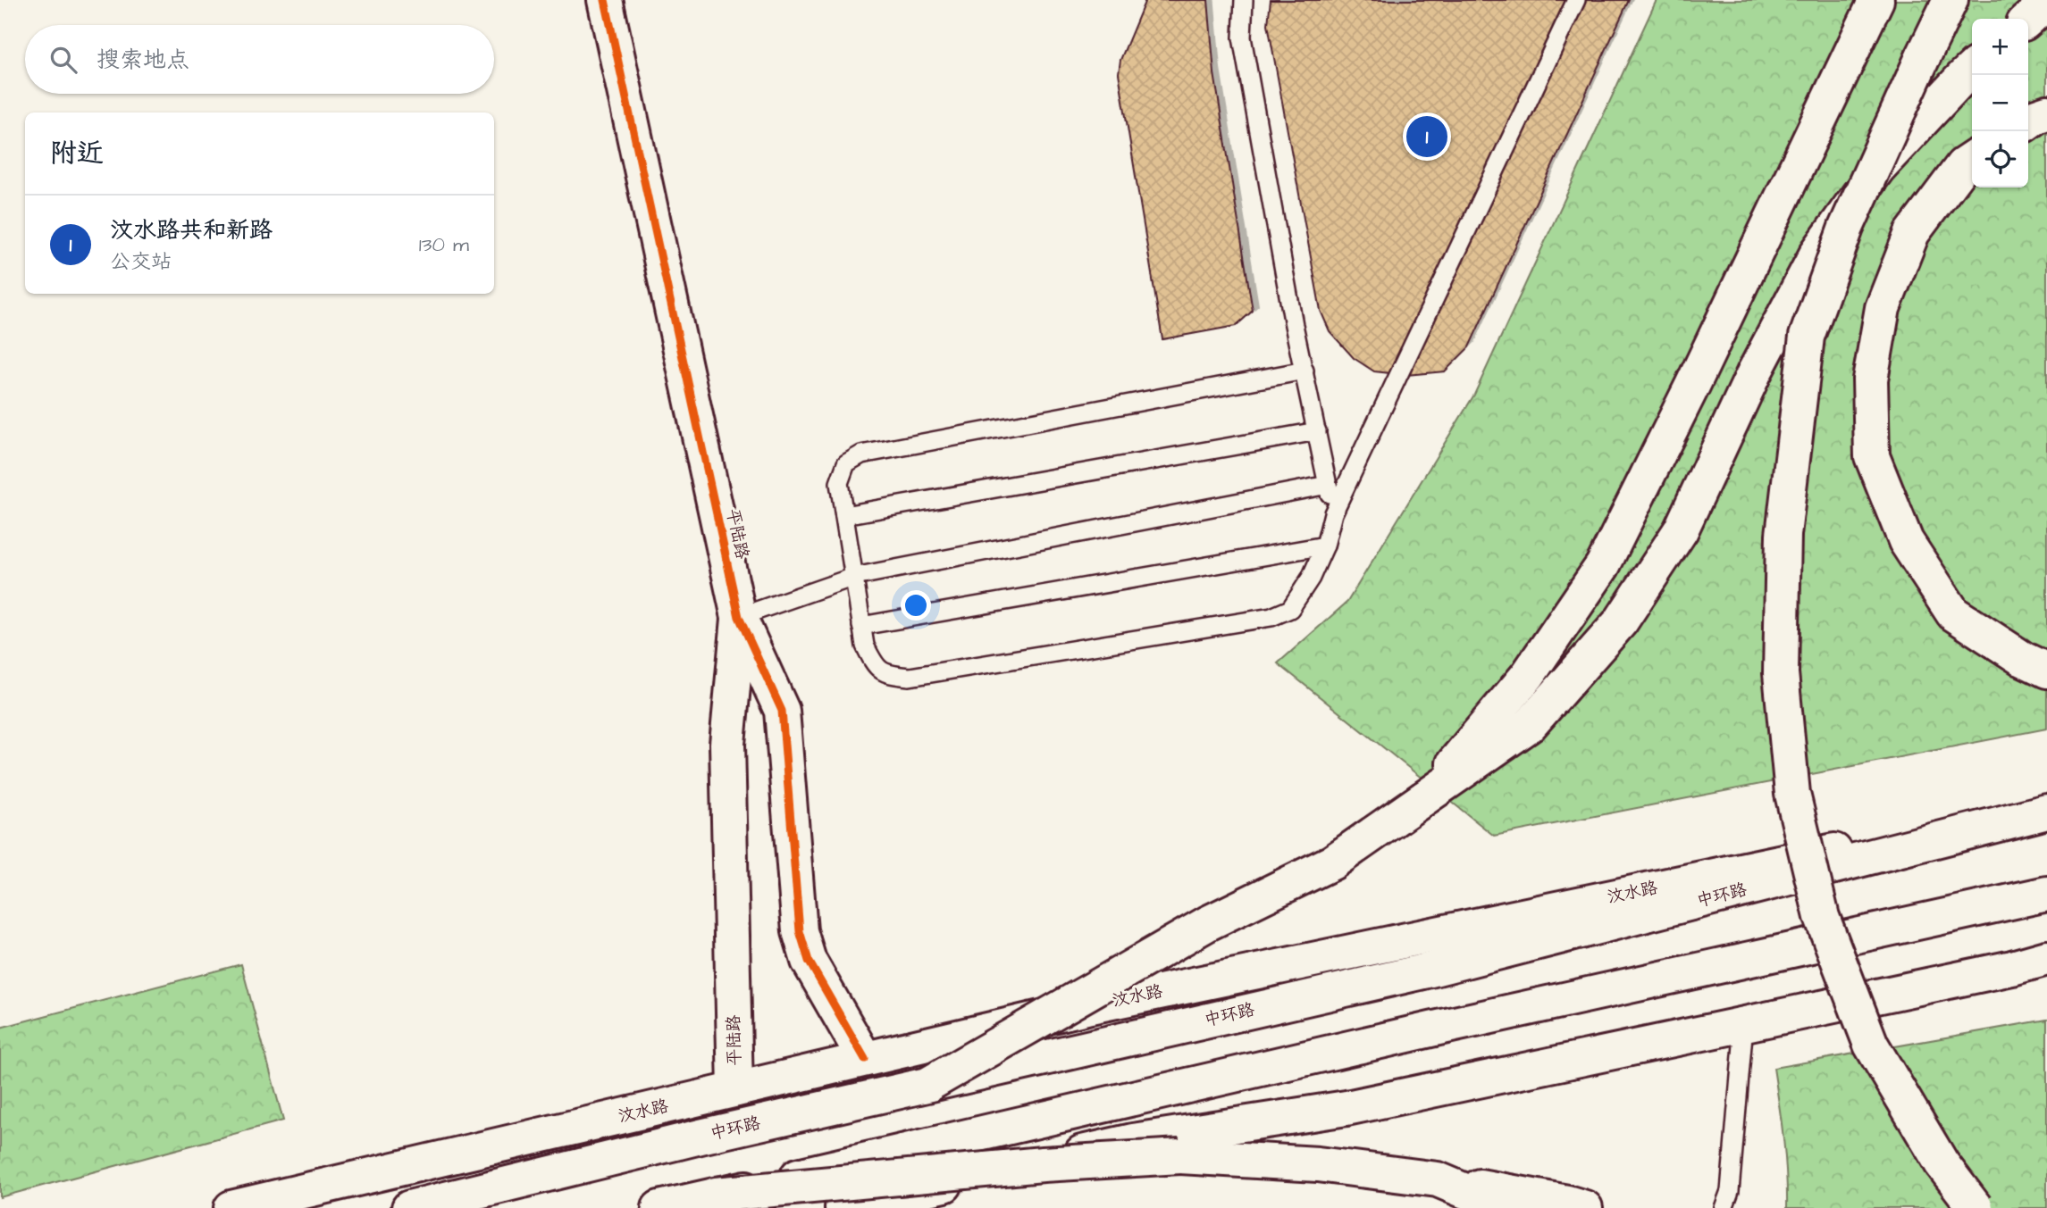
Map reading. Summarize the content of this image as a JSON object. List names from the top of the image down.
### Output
{
  "streets": {
    "main road": ["平陆路", "汶水路", "中环路"]
  },
  "crossings": [
    ["平陆路", "汶水路"]
  ],
  "page": {
    "map_buttons": ["+", "−"],
    "search": "搜索地点",
    "pins": "1",
    "heading": "附近",
    "list": [
      {
        "mark": "1",
        "name": "汶水路共和新路",
        "note": "公交站",
        "value": "130 m"
      }
    ]
  }
}
